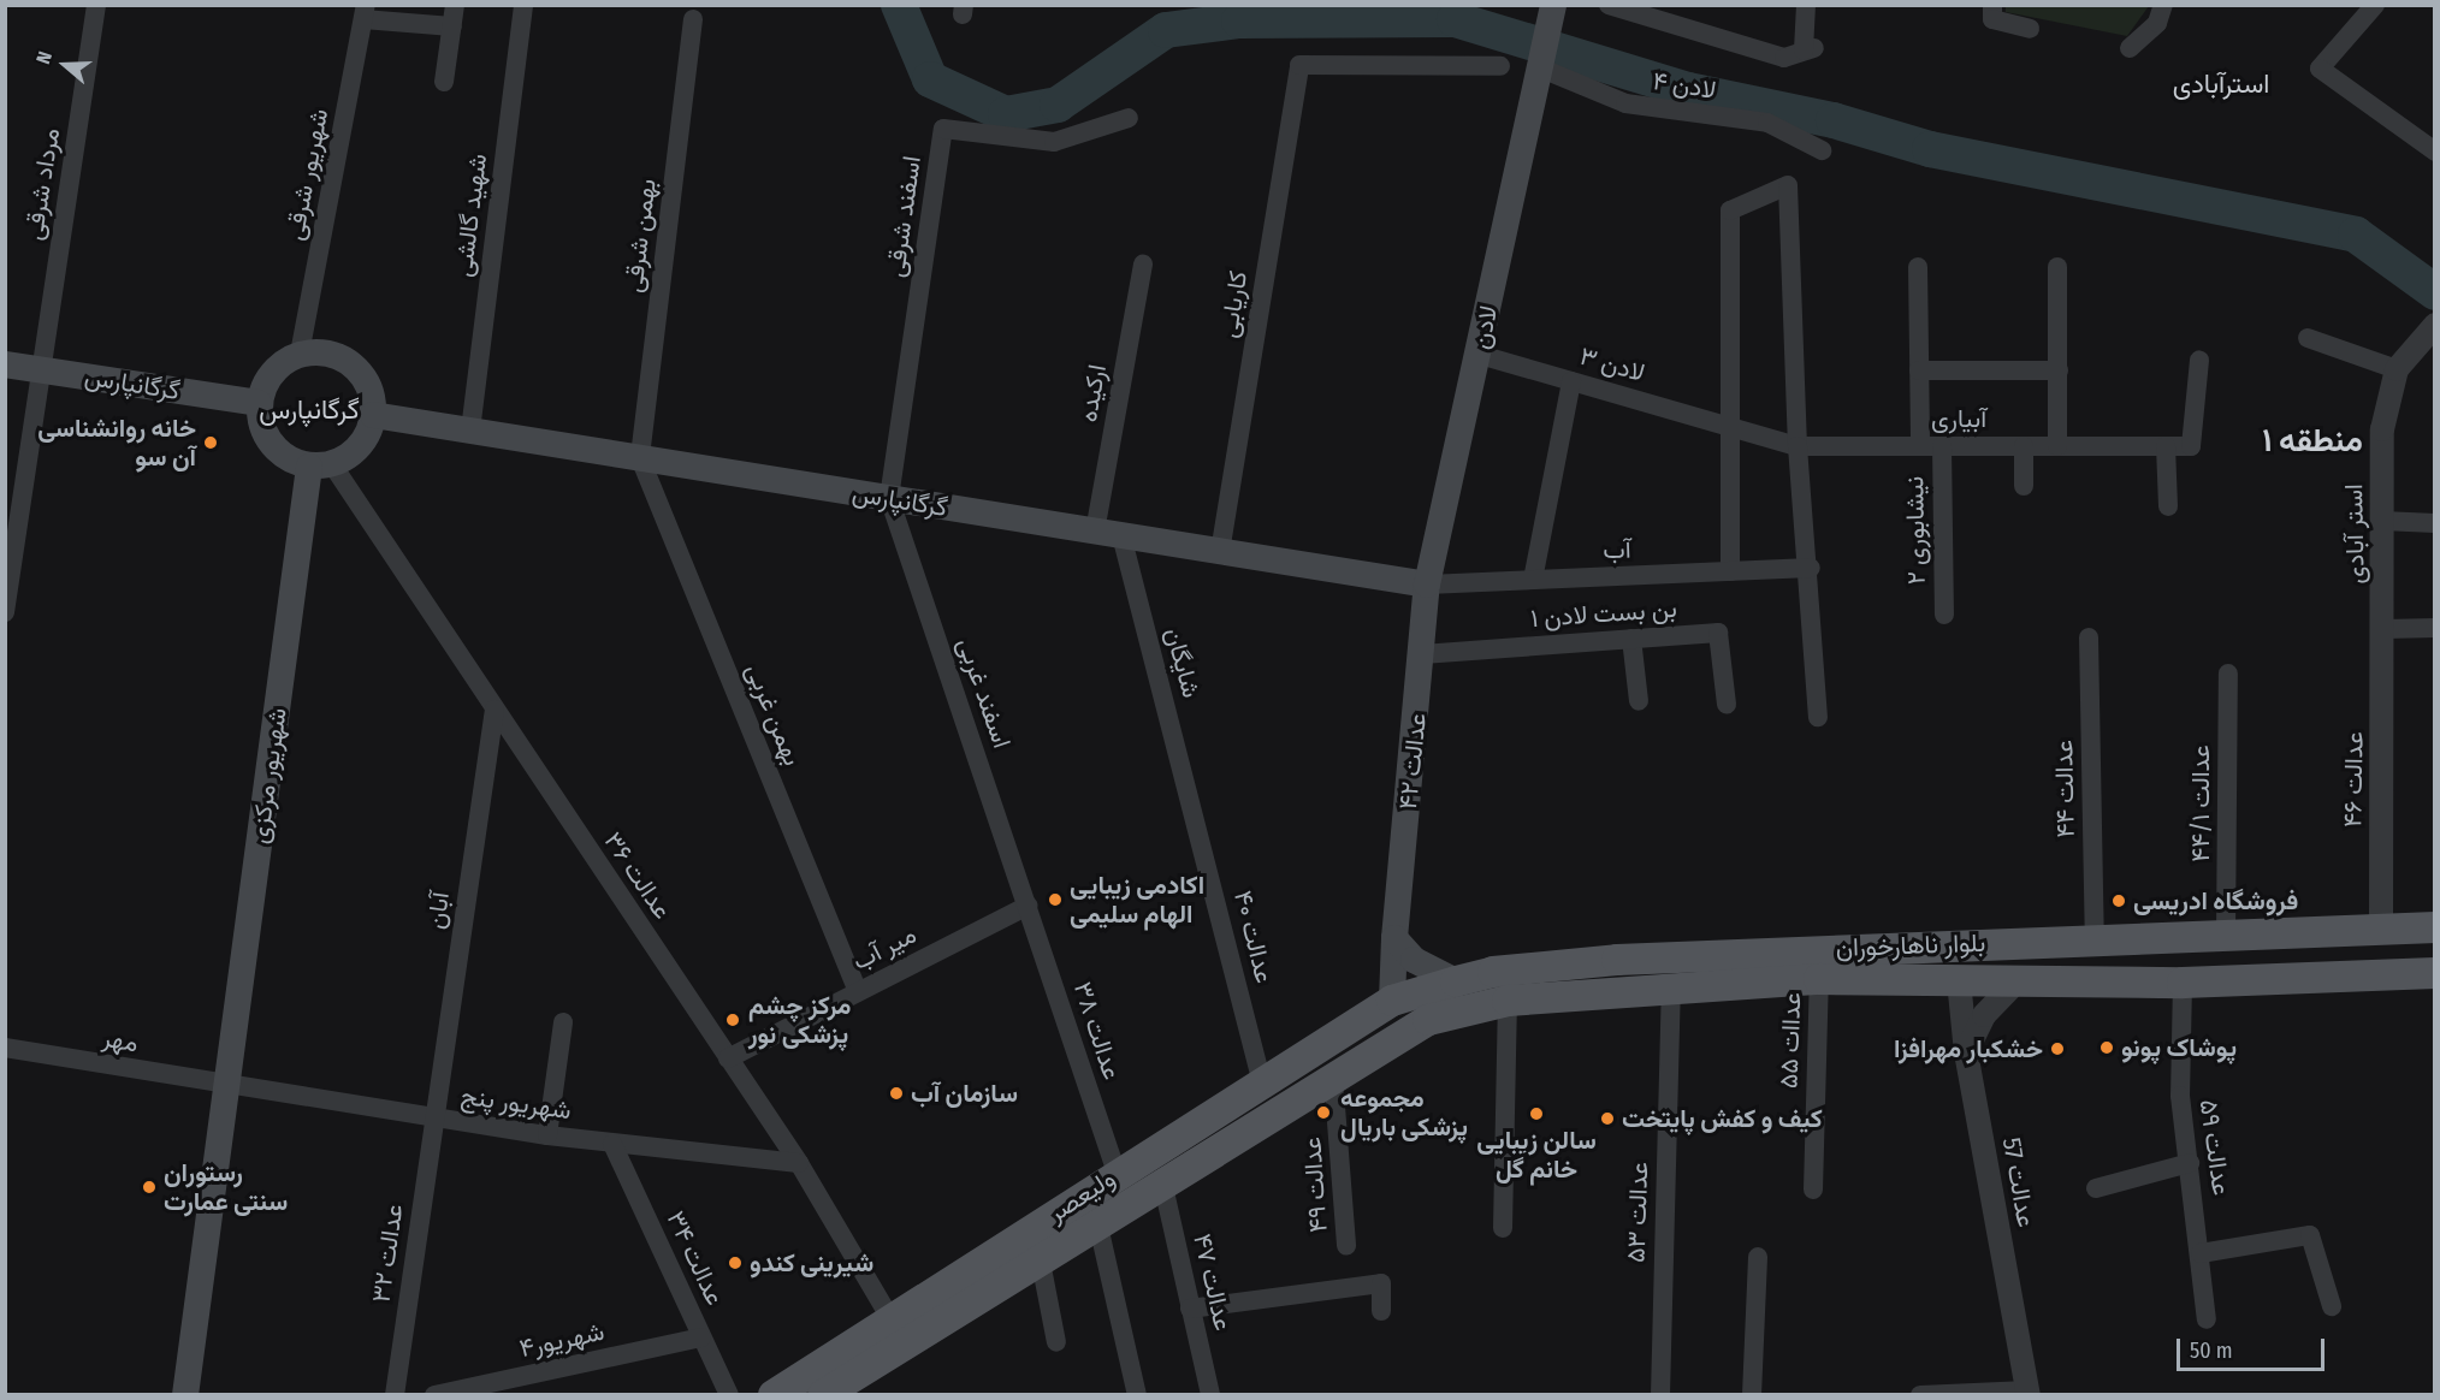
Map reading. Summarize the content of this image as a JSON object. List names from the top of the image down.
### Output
{
  "streets": {
    "main road": [
      "لادن",
      "گرگانپارس",
      "عدالت ۴۲",
      "شهریور مرکزی",
      "بلوار ناهارخوران",
      "ولیعصر"
    ],
    "street": [
      "۴ لادن",
      "شهریور شرقی",
      "مرداد شرقی",
      "شهید گالشی",
      "اسفند شرقی",
      "بهمن شرقی",
      "کاریابی",
      "۳ لادن",
      "ارکیده",
      "آبیاری",
      "نیشابوری ۲",
      "استر آبادی",
      "آب",
      "۱ بن بست لادن",
      "شایگان",
      "اسفند غربی",
      "بهمن غربی",
      "۴۶ عدالت",
      "۴۴ عدالت",
      "۴۴/۱ عدالت",
      "عدالت ۳۶",
      "آبان",
      "عدالت ۴۰",
      "میر آب",
      "عدالت ۳۸",
      "مهر",
      "عداات ۵۵",
      "شهریور پنج",
      "عدالت ۵۹",
      "عدالت 57",
      "عدالت ۴۹",
      "عدالت ۵۳",
      "عدالت ۳۲",
      "عدالت ۳۴",
      "عدالت ۴۷",
      "شهریور۴"
    ]
  },
  "crossings": [
    ["۴ لادن", "لادن"],
    ["شهریور شرقی", "گرگانپارس"],
    ["شهریور شرقی", "شهریور مرکزی"],
    ["شهریور شرقی", "عدالت ۳۶"],
    ["مرداد شرقی", "گرگانپارس"],
    ["شهید گالشی", "گرگانپارس"],
    ["اسفند شرقی", "گرگانپارس"],
    ["اسفند شرقی", "اسفند غربی"],
    ["بهمن شرقی", "گرگانپارس"],
    ["بهمن شرقی", "بهمن غربی"],
    ["کاریابی", "گرگانپارس"],
    ["لادن", "۳ لادن"],
    ["لادن", "گرگانپارس"],
    ["لادن", "آب"],
    ["لادن", "عدالت ۴۲"],
    ["۳ لادن", "آبیاری"],
    ["گرگانپارس", "ارکیده"],
    ["گرگانپارس", "آب"],
    ["گرگانپارس", "شایگان"],
    ["گرگانپارس", "اسفند غربی"],
    ["گرگانپارس", "بهمن غربی"],
    ["گرگانپارس", "عدالت ۴۲"],
    ["گرگانپارس", "شهریور مرکزی"],
    ["گرگانپارس", "عدالت ۳۶"],
    ["ارکیده", "شایگان"],
    ["آبیاری", "نیشابوری ۲"],
    ["استر آبادی", "۴۶ عدالت"],
    ["آب", "عدالت ۴۲"],
    ["۱ بن بست لادن", "عدالت ۴۲"],
    ["شایگان", "عدالت ۴۰"],
    ["اسفند غربی", "میر آب"],
    ["اسفند غربی", "عدالت ۳۸"],
    ["بهمن غربی", "میر آب"],
    ["عدالت ۴۲", "بلوار ناهارخوران"],
    ["عدالت ۴۲", "ولیعصر"],
    ["شهریور مرکزی", "عدالت ۳۶"],
    ["شهریور مرکزی", "مهر"],
    ["شهریور مرکزی", "شهریور پنج"],
    ["۴۶ عدالت", "بلوار ناهارخوران"],
    ["۴۴ عدالت", "بلوار ناهارخوران"],
    ["۴۴/۱ عدالت", "بلوار ناهارخوران"],
    ["عدالت ۳۶", "آبان"],
    ["عدالت ۳۶", "میر آب"],
    ["عدالت ۳۶", "شهریور پنج"],
    ["عدالت ۳۶", "ولیعصر"],
    ["آبان", "شهریور پنج"],
    ["آبان", "عدالت ۳۲"],
    ["عدالت ۴۰", "ولیعصر"],
    ["بلوار ناهارخوران", "عداات ۵۵"],
    ["بلوار ناهارخوران", "عدالت ۵۹"],
    ["بلوار ناهارخوران", "عدالت 57"],
    ["بلوار ناهارخوران", "ولیعصر"],
    ["بلوار ناهارخوران", "عدالت ۵۳"],
    ["میر آب", "عدالت ۳۸"],
    ["عدالت ۳۸", "ولیعصر"],
    ["مهر", "شهریور پنج"],
    ["شهریور پنج", "عدالت ۳۲"],
    ["شهریور پنج", "عدالت ۳۴"],
    ["عدالت ۴۹", "ولیعصر"],
    ["ولیعصر", "عدالت ۴۷"],
    ["عدالت ۳۴", "شهریور۴"]
  ],
  "districts": ["استرآبادی", "گرگانپارس", "منطقه ۱"],
  "places": [
    "خانه روانشناسی آن سو",
    "اکادمی زیبایی الهام سلیمی",
    "فروشگاه ادریسی",
    "مرکز چشم پزشکی نور",
    "پوشاک پونو",
    "خشكبار مهرافزا",
    "سازمان آب",
    "مجموعه پزشکی باریال",
    "سالن زیبایی خانم گل",
    "کیف و کفش پایتخت",
    "رستوران سنتی عمارت",
    "شیرینی کندو"
  ],
  "scale_bar": "50 m",
  "north": "left"
}
